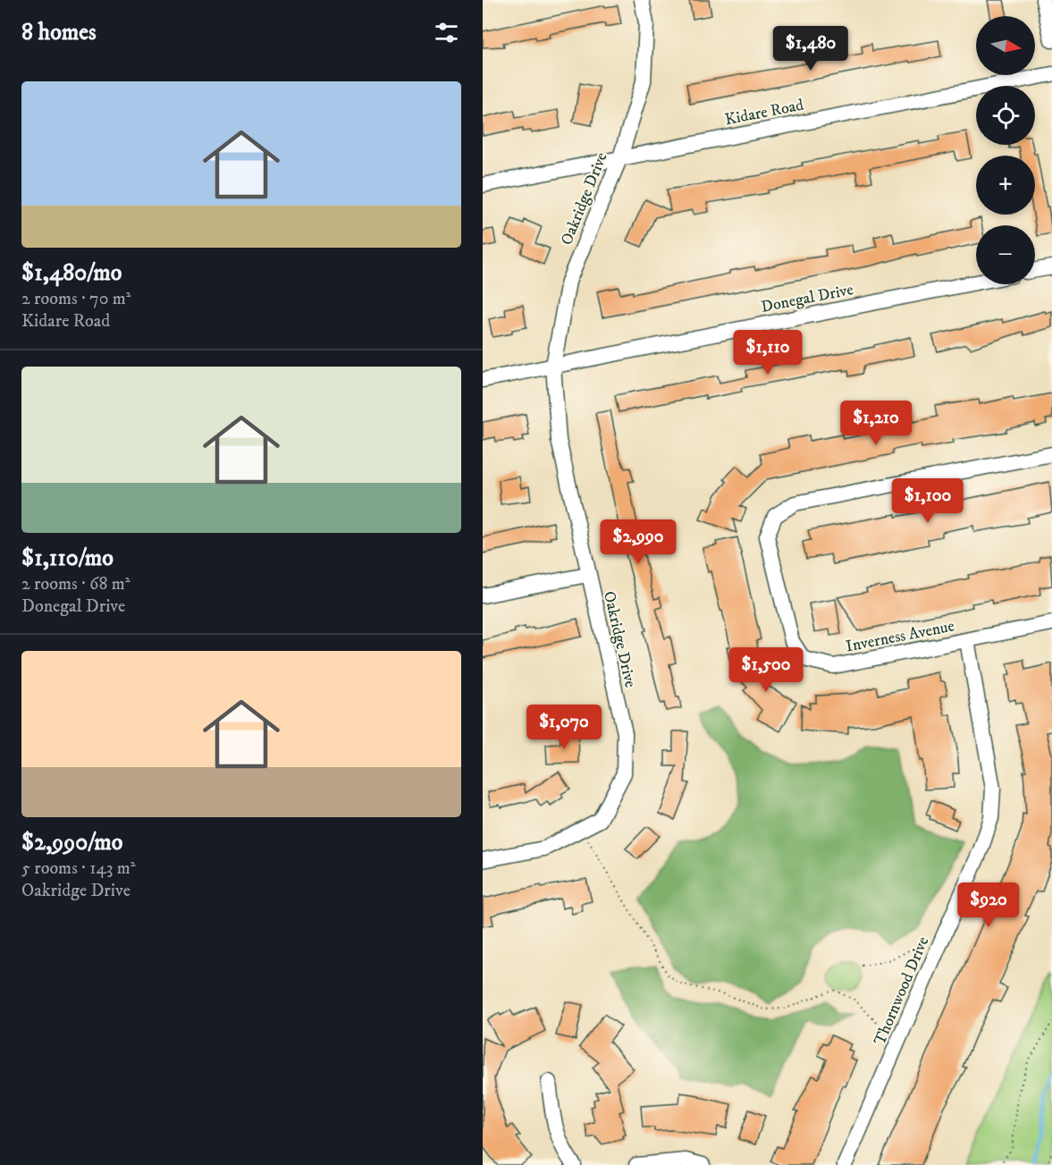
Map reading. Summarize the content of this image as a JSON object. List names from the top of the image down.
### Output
{
  "streets": {
    "street": [
      "Kidare Road",
      "Oakridge Drive",
      "Donegal Drive",
      "Inverness Avenue",
      "Thornwood Drive"
    ]
  },
  "crossings": [
    ["Kidare Road", "Oakridge Drive"],
    ["Oakridge Drive", "Donegal Drive"],
    ["Inverness Avenue", "Thornwood Drive"]
  ],
  "north": "right",
  "page": {
    "heading": "8 homes",
    "map_buttons": ["+", "−"],
    "price": [
      "$1,480",
      "$1,110",
      "$1,210",
      "$1,100",
      "$2,990",
      "$1,500",
      "$1,070",
      "$920"
    ],
    "list": [
      {
        "name": "$1,480/mo",
        "note": "2 rooms · 70 m² · Kidare Road"
      },
      {
        "name": "$1,110/mo",
        "note": "2 rooms · 68 m² · Donegal Drive"
      },
      {
        "name": "$2,990/mo",
        "note": "5 rooms · 143 m² · Oakridge Drive"
      }
    ]
  }
}
